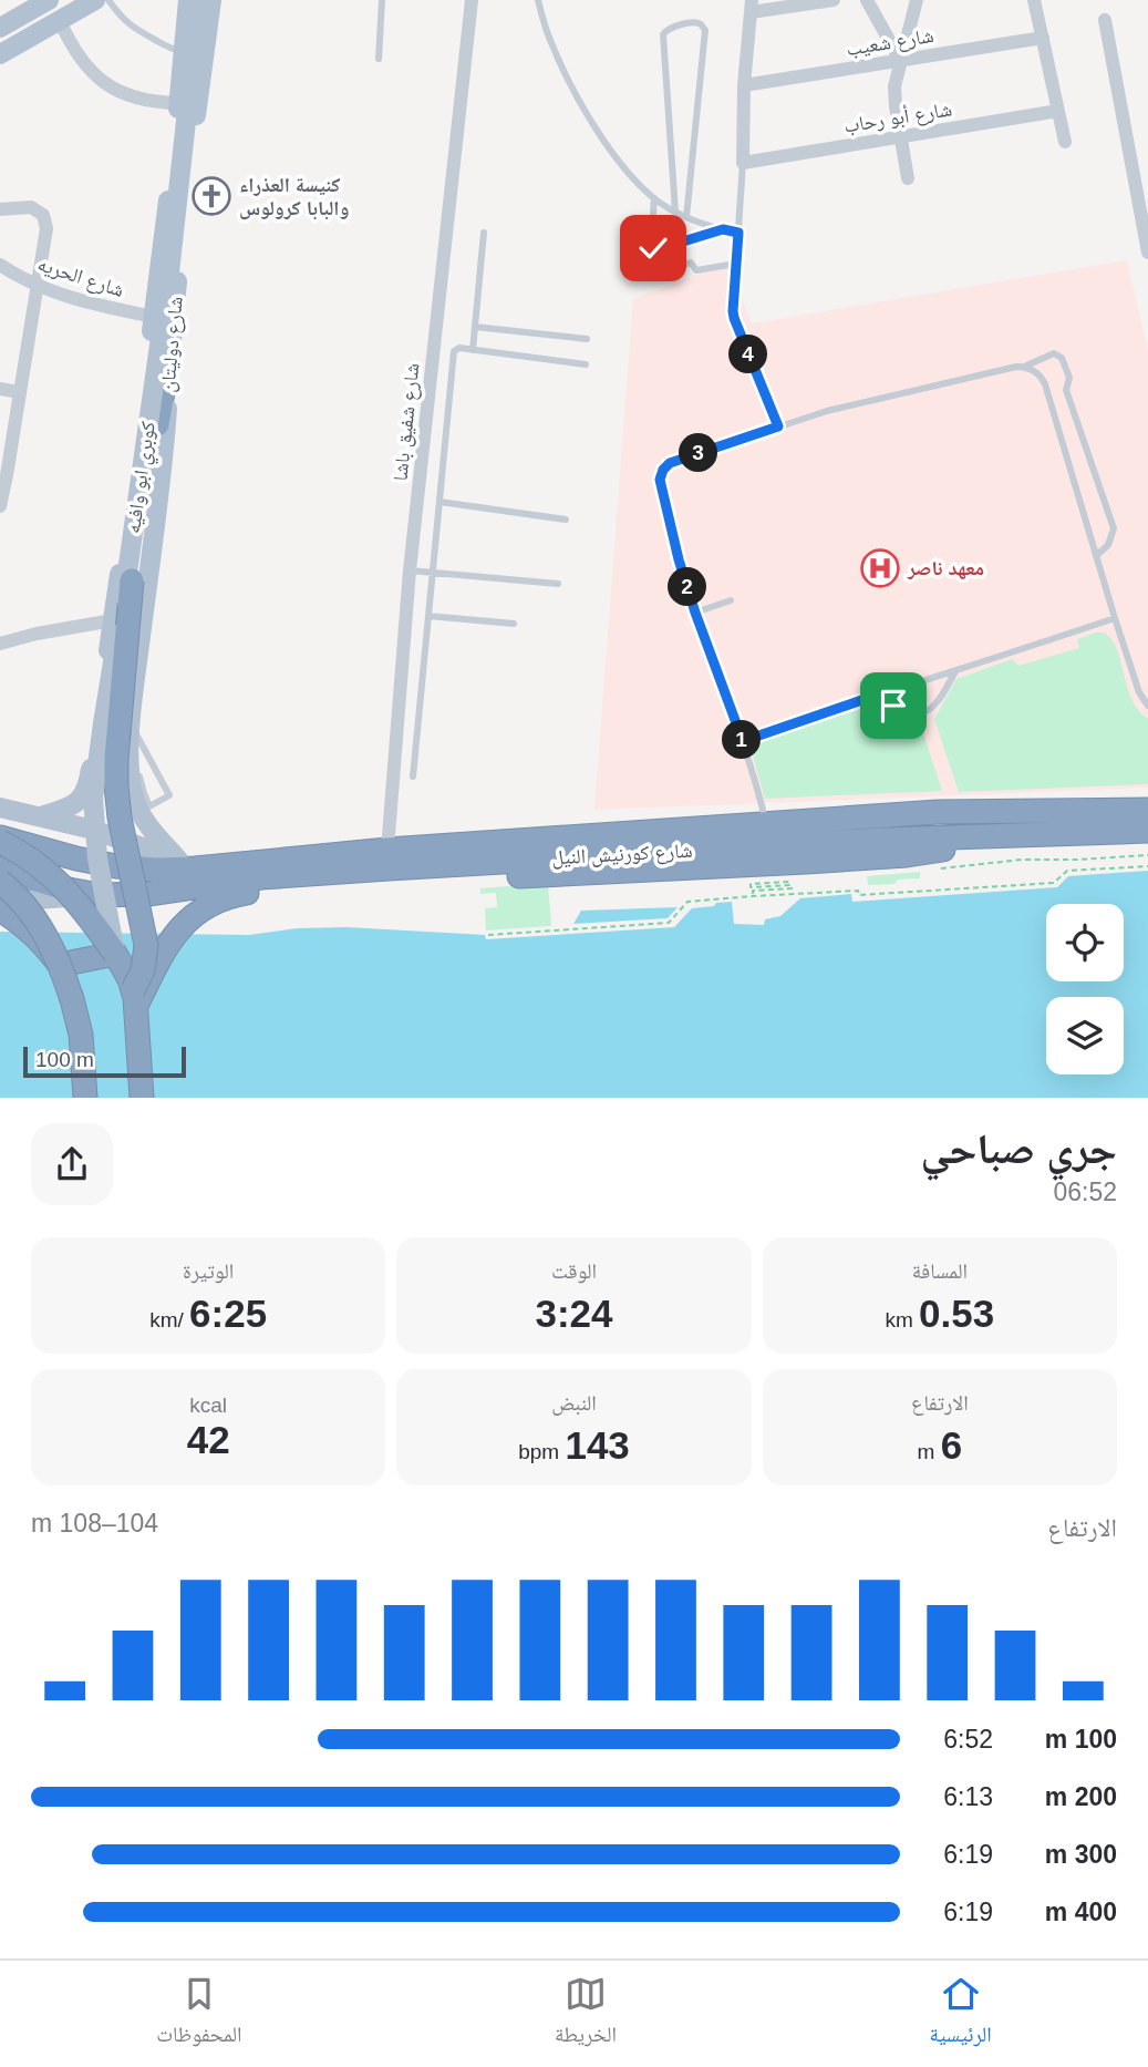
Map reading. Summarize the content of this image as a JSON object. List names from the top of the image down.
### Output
{
  "streets": {
    "highway": ["شارع كورنيش النيل"],
    "main road": ["شارع دوليتان", "كوبري ابو وافيه"],
    "street": [
      "شارع شعيب",
      "شارع أبو رحاب",
      "شارع الحريه",
      "شارع شفيق باشا"
    ]
  },
  "crossings": [
    ["شارع الحريه", "شارع دوليتان"],
    ["شارع دوليتان", "كوبري ابو وافيه"],
    ["شارع دوليتان", "شارع كورنيش النيل"],
    ["شارع شفيق باشا", "شارع كورنيش النيل"]
  ],
  "places": {
    "church": ["كنيسة العذراء والبابا كرولوس"],
    "hospital": ["معهد ناصر"]
  },
  "scale_bar": "100 m",
  "page": {
    "pins": [
      "4",
      "3",
      "2",
      "1"
    ],
    "scale": "100 m",
    "heading": ["جري صباحي", "06:52"],
    "stats": [
      ["المسافة", "0.53 km"],
      ["الوقت", "3:24"],
      ["الوتيرة", "6:25 /km"],
      ["الارتفاع", "6 m"],
      ["النبض", "143 bpm"],
      ["kcal", "42"]
    ],
    "chart": ["الارتفاع", "104–108 m"],
    "list": [
      {
        "name": "100 m",
        "note": "6:52"
      },
      {
        "name": "200 m",
        "note": "6:13"
      },
      {
        "name": "300 m",
        "note": "6:19"
      },
      {
        "name": "400 m",
        "note": "6:19"
      }
    ],
    "tabs": ["الرئيسية", "الخريطة", "المحفوظات"]
  }
}
